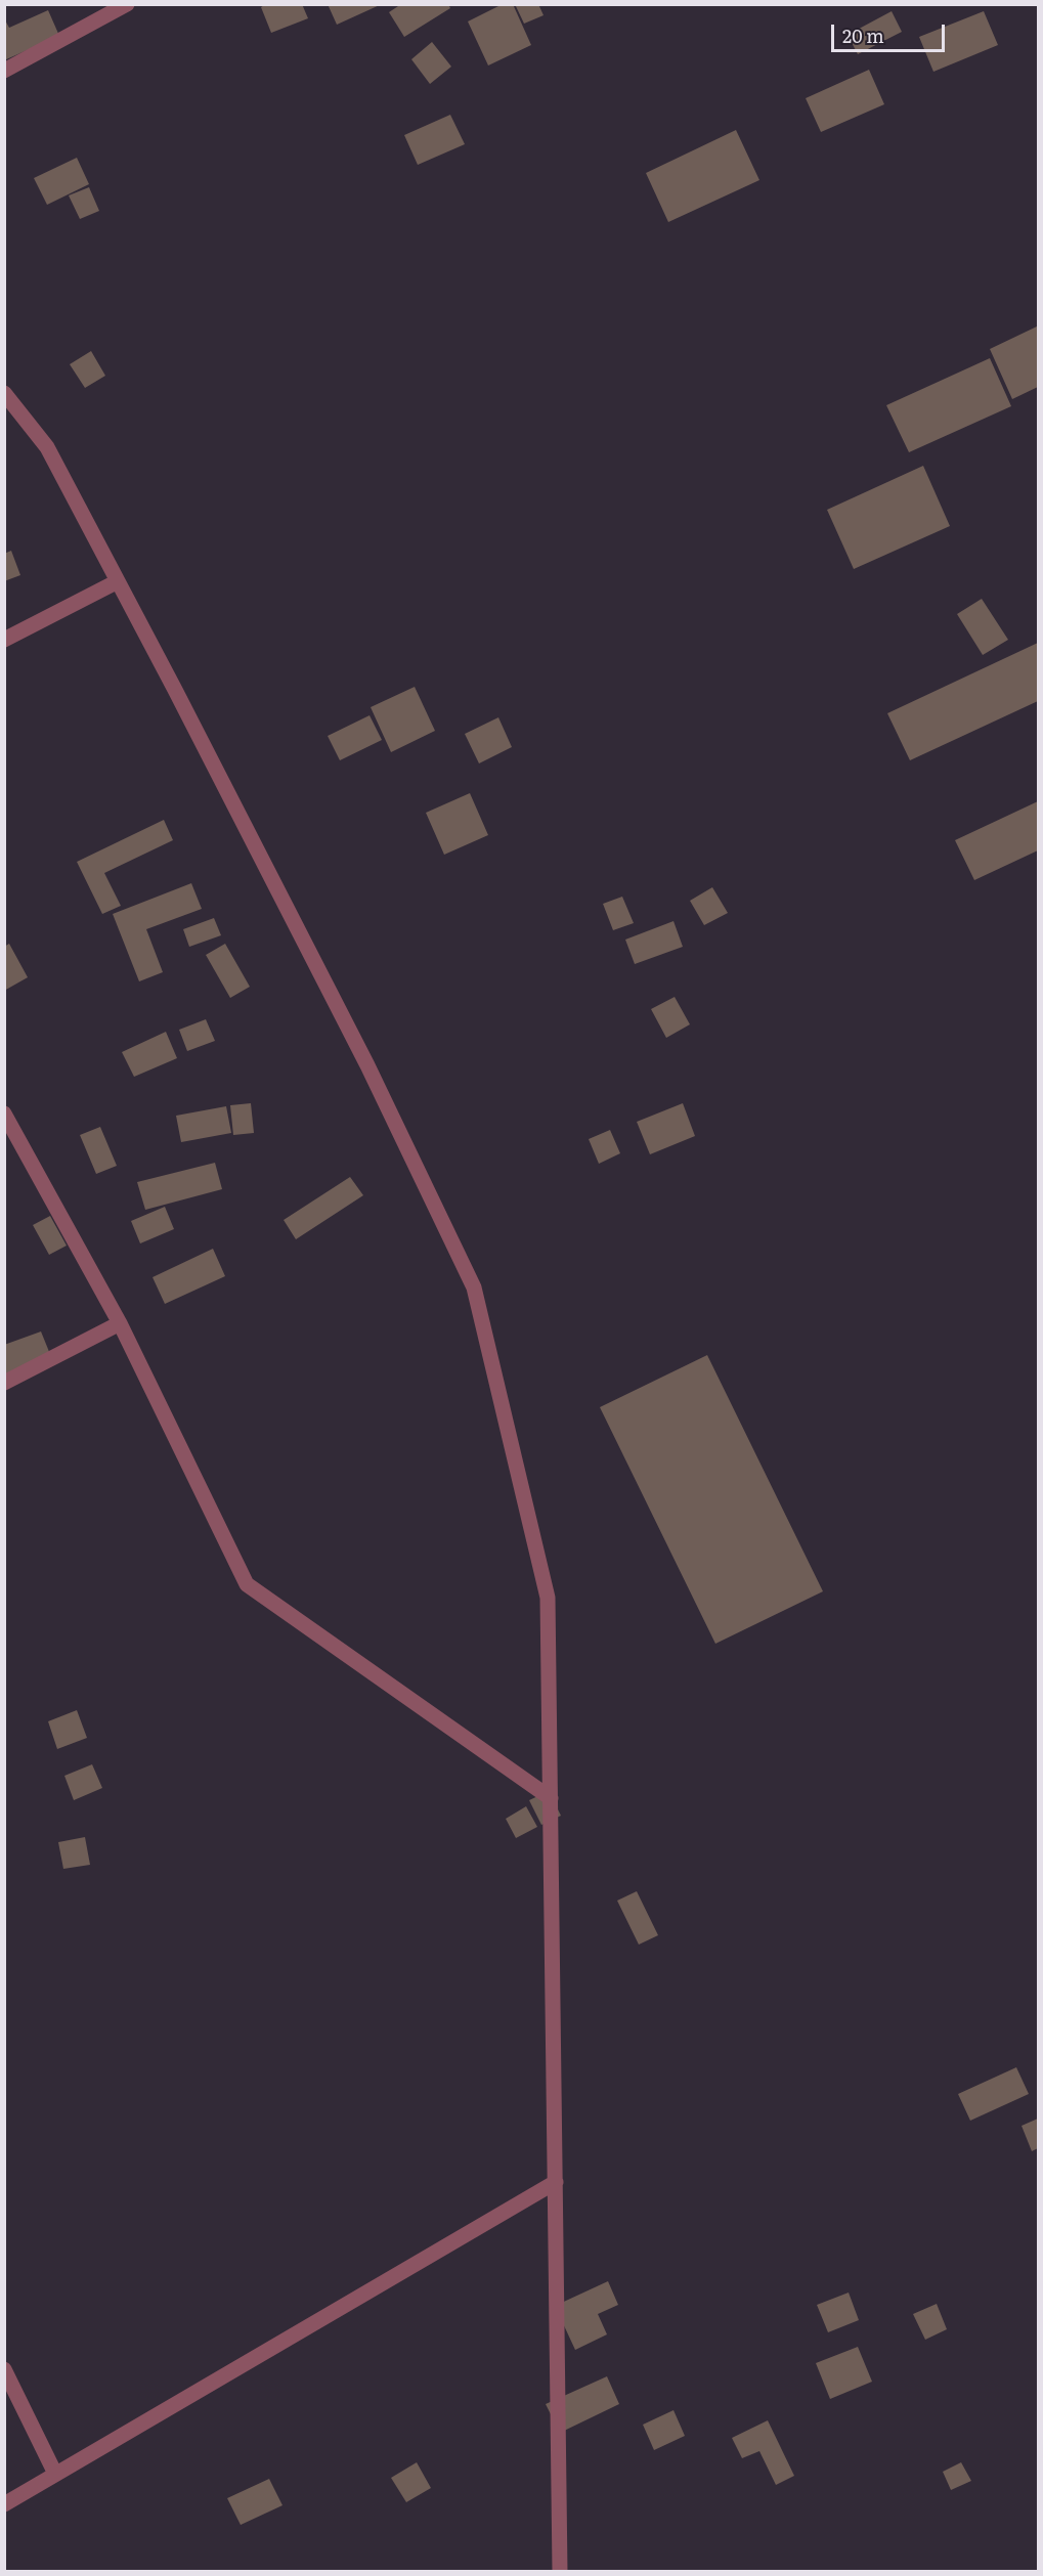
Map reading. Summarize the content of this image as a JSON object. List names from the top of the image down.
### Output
{
  "scale_bar": "20 m"
}
